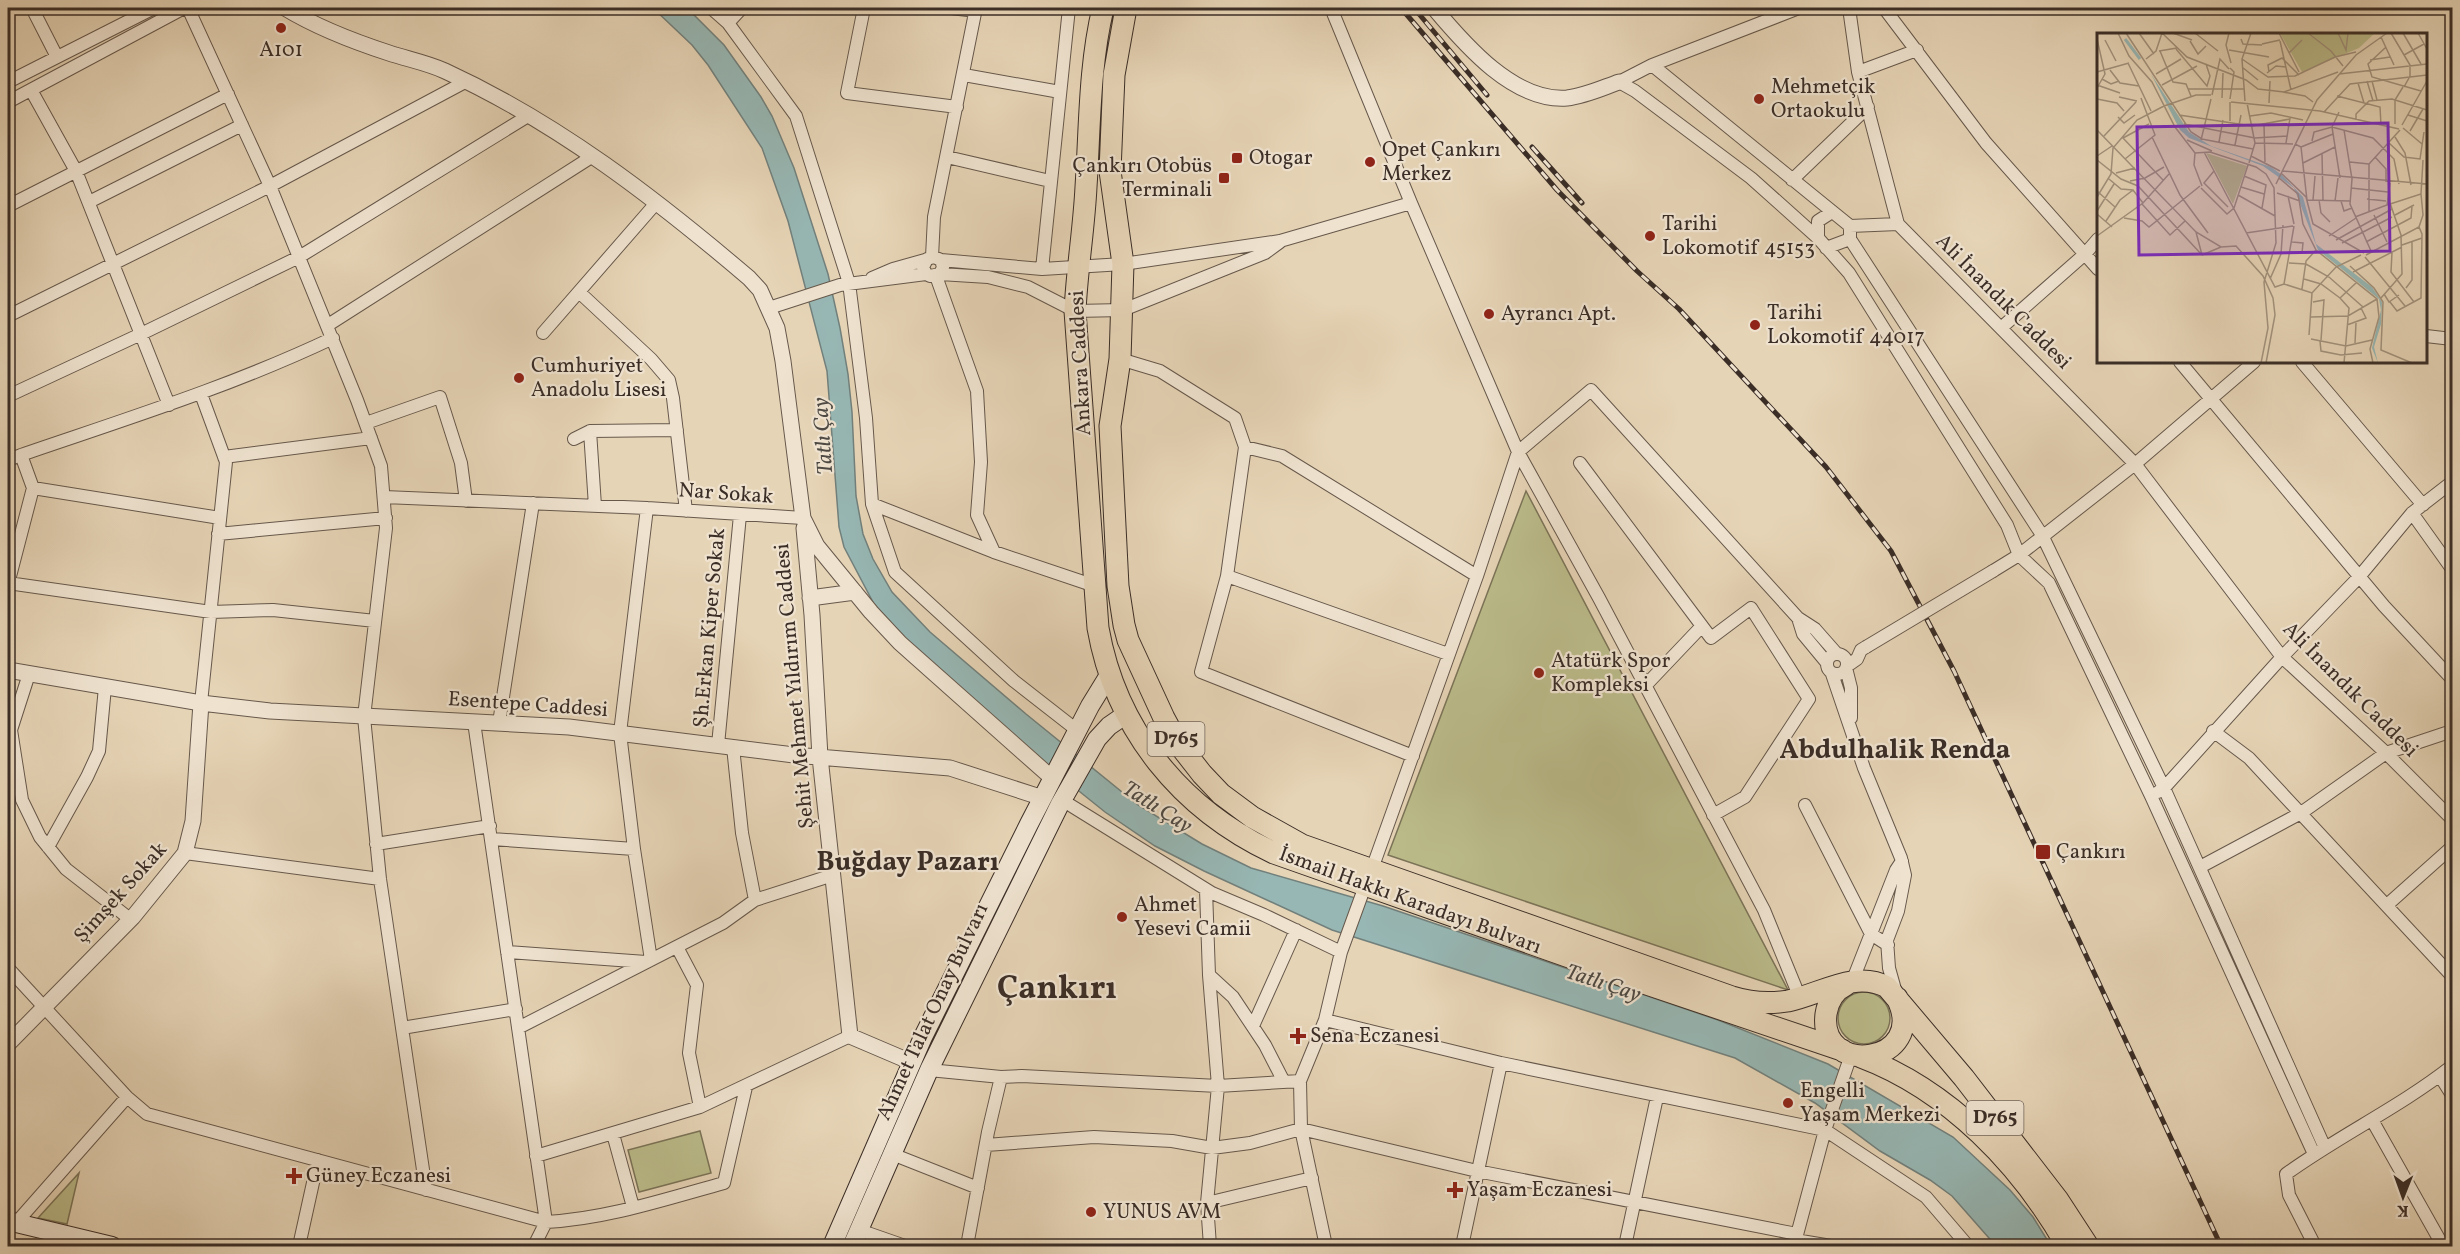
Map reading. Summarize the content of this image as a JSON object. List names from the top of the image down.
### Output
{
  "streets": {
    "highway": ["Ankara Caddesi", "D765", "İsmail Hakkı Karadayı Bulvarı"],
    "main road": ["Ahmet Talat Onay Bulvarı"],
    "street": [
      "Ali İnandık Caddesi",
      "Nar Sokak",
      "Şh.Erkan Kiper Sokak",
      "Şehit Mehmet Yıldırım Caddesi",
      "Esentepe Caddesi",
      "Şimşek Sokak"
    ]
  },
  "crossings": [
    ["Ankara Caddesi", "İsmail Hakkı Karadayı Bulvarı"],
    ["Ankara Caddesi", "Ahmet Talat Onay Bulvarı"],
    ["Nar Sokak", "Şh.Erkan Kiper Sokak"],
    ["Nar Sokak", "Şehit Mehmet Yıldırım Caddesi"],
    ["Şh.Erkan Kiper Sokak", "Esentepe Caddesi"],
    ["Şehit Mehmet Yıldırım Caddesi", "Esentepe Caddesi"],
    ["Esentepe Caddesi", "Şimşek Sokak"],
    ["Esentepe Caddesi", "Ahmet Talat Onay Bulvarı"],
    ["D765", "İsmail Hakkı Karadayı Bulvarı"],
    ["İsmail Hakkı Karadayı Bulvarı", "Ahmet Talat Onay Bulvarı"]
  ],
  "districts": ["Abdulhalik Renda", "Buğday Pazarı", "Çankırı"],
  "water": ["Tatlı Çay"],
  "places": {
    "other": [
      "A101",
      "Mehmetçik Ortaokulu",
      "Opet Çankırı Merkez",
      "Tarihi Lokomotif 45153",
      "Ayrancı Apt.",
      "Tarihi Lokomotif 44017",
      "Cumhuriyet Anadolu Lisesi",
      "Atatürk Spor Kompleksi",
      "Ahmet Yesevi Camii",
      "Engelli Yaşam Merkezi",
      "YUNUS AVM"
    ],
    "transit": ["Otogar", "Çankırı Otobüs Terminali", "Çankırı"],
    "health": ["Sena Eczanesi", "Güney Eczanesi", "Yaşam Eczanesi"]
  },
  "north": "bottom"
}
